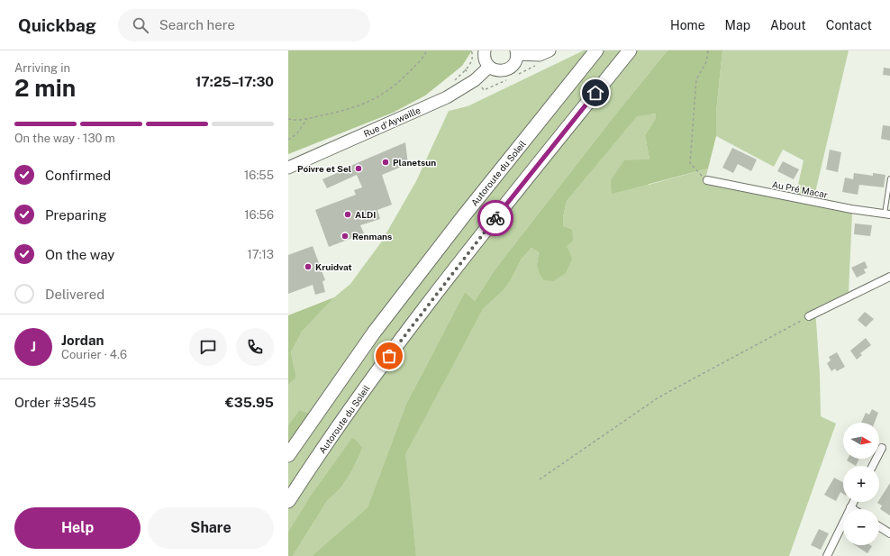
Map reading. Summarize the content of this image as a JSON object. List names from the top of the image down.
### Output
{
  "streets": {
    "highway": ["Autoroute du Soleil"],
    "main road": ["Rue d'Aywaille"],
    "street": ["Au Pré Macar"]
  },
  "places": [
    "Planetsun",
    "Poivre et Sel",
    "ALDI",
    "Renmans",
    "Kruidvat"
  ],
  "north": "right",
  "page": {
    "header": "Quickbag",
    "search": "Search here",
    "nav": [
      "Home",
      "Map",
      "About",
      "Contact"
    ],
    "heading": ["2 min", "Arriving in", "17:25–17:30"],
    "panel": [
      "Jordan",
      "Courier · 4.6",
      "Order #3545",
      "€35.95"
    ],
    "bar": "On the way · 130 m",
    "list": [
      ["Confirmed", "16:55"],
      ["Preparing", "16:56"],
      ["On the way", "17:13"],
      "Delivered"
    ],
    "round": "J",
    "map_buttons": ["+", "−"],
    "buttons": ["Help", "Share"]
  }
}
